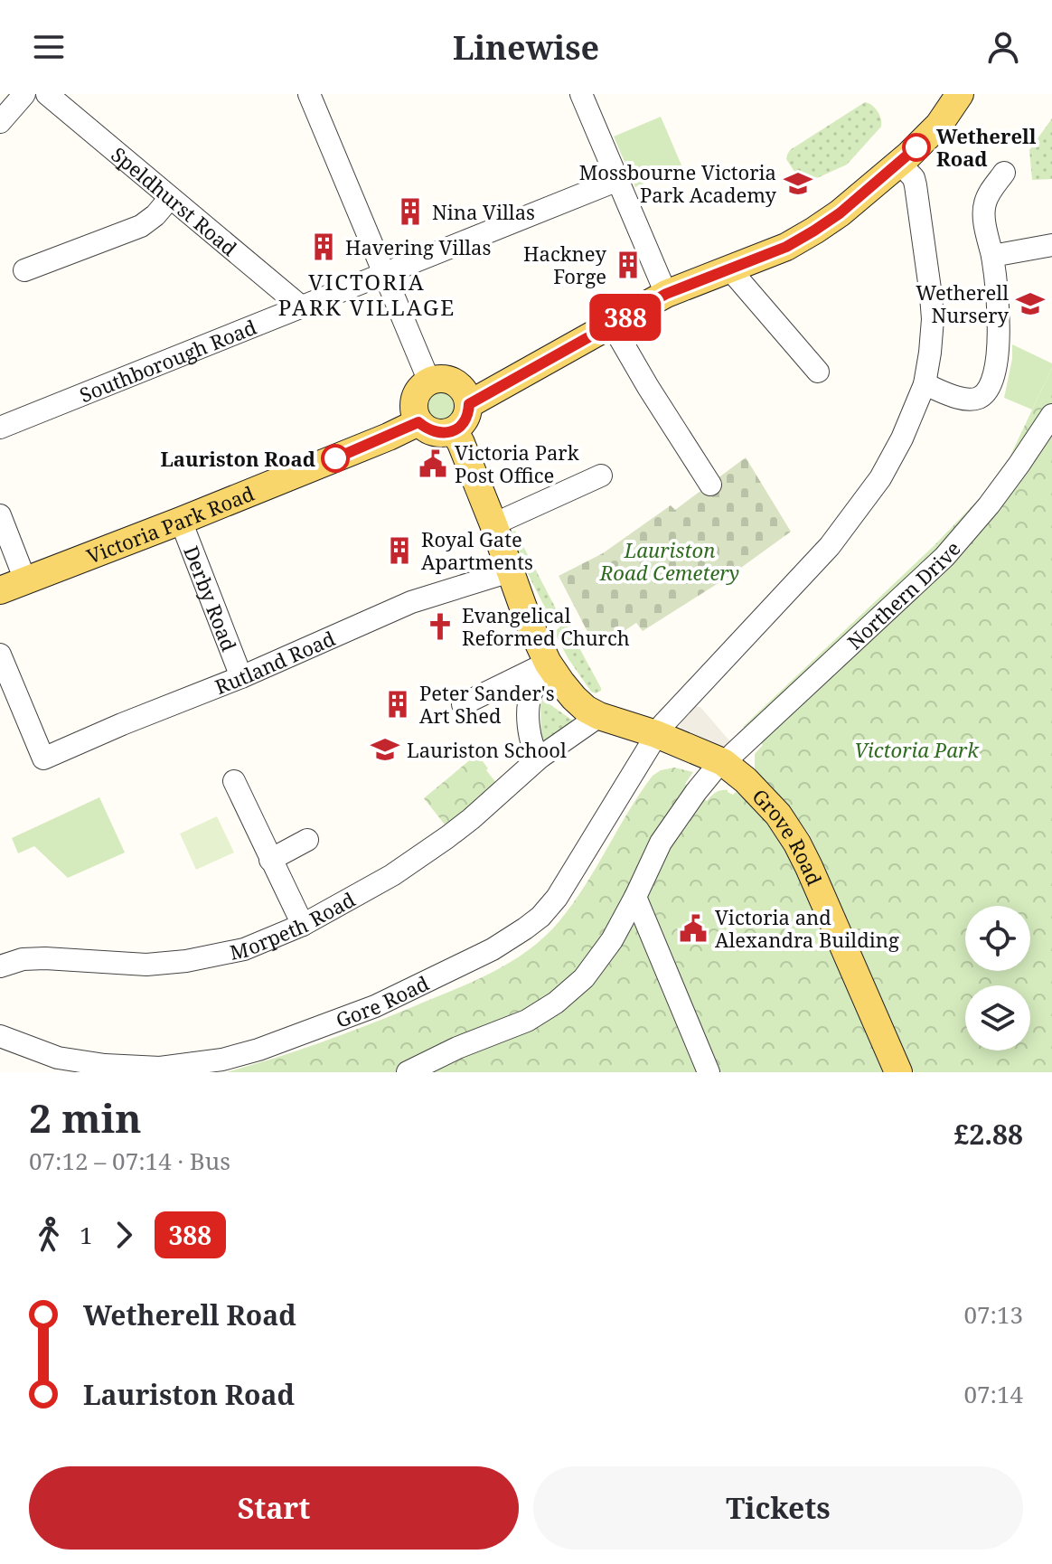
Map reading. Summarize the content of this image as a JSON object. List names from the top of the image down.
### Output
{
  "streets": {
    "main road": ["Victoria Park Road", "Grove Road"],
    "street": [
      "Speldhurst Road",
      "Southborough Road",
      "Northern Drive",
      "Derby Road",
      "Rutland Road",
      "Morpeth Road",
      "Gore Road"
    ]
  },
  "crossings": [
    ["Speldhurst Road", "Southborough Road"],
    ["Victoria Park Road", "Derby Road"],
    ["Derby Road", "Rutland Road"],
    ["Grove Road", "Gore Road"]
  ],
  "districts": ["VICTORIA PARK VILLAGE"],
  "parks": ["Lauriston Road Cemetery", "Victoria Park"],
  "places": {
    "other": ["Wetherell Road", "Lauriston Road"],
    "school or university": ["Mossbourne Victoria Park Academy", "Wetherell Nursery", "Lauriston School"],
    "building": [
      "Nina Villas",
      "Havering Villas",
      "Hackney Forge",
      "Royal Gate Apartments",
      "Peter Sander's Art Shed"
    ],
    "public building": ["Victoria Park Post Office", "Victoria and Alexandra Building"],
    "church": ["Evangelical Reformed Church"]
  },
  "lines": ["bus line 388"],
  "page": {
    "header": "Linewise",
    "on_map": "388",
    "heading": ["2 min", "07:12 – 07:14 · Bus", "£2.88"],
    "legs": ["1", "388"],
    "list": [
      {
        "name": "Wetherell Road",
        "value": "07:13"
      },
      {
        "name": "Lauriston Road",
        "value": "07:14"
      }
    ],
    "buttons": ["Start", "Tickets"]
  }
}
